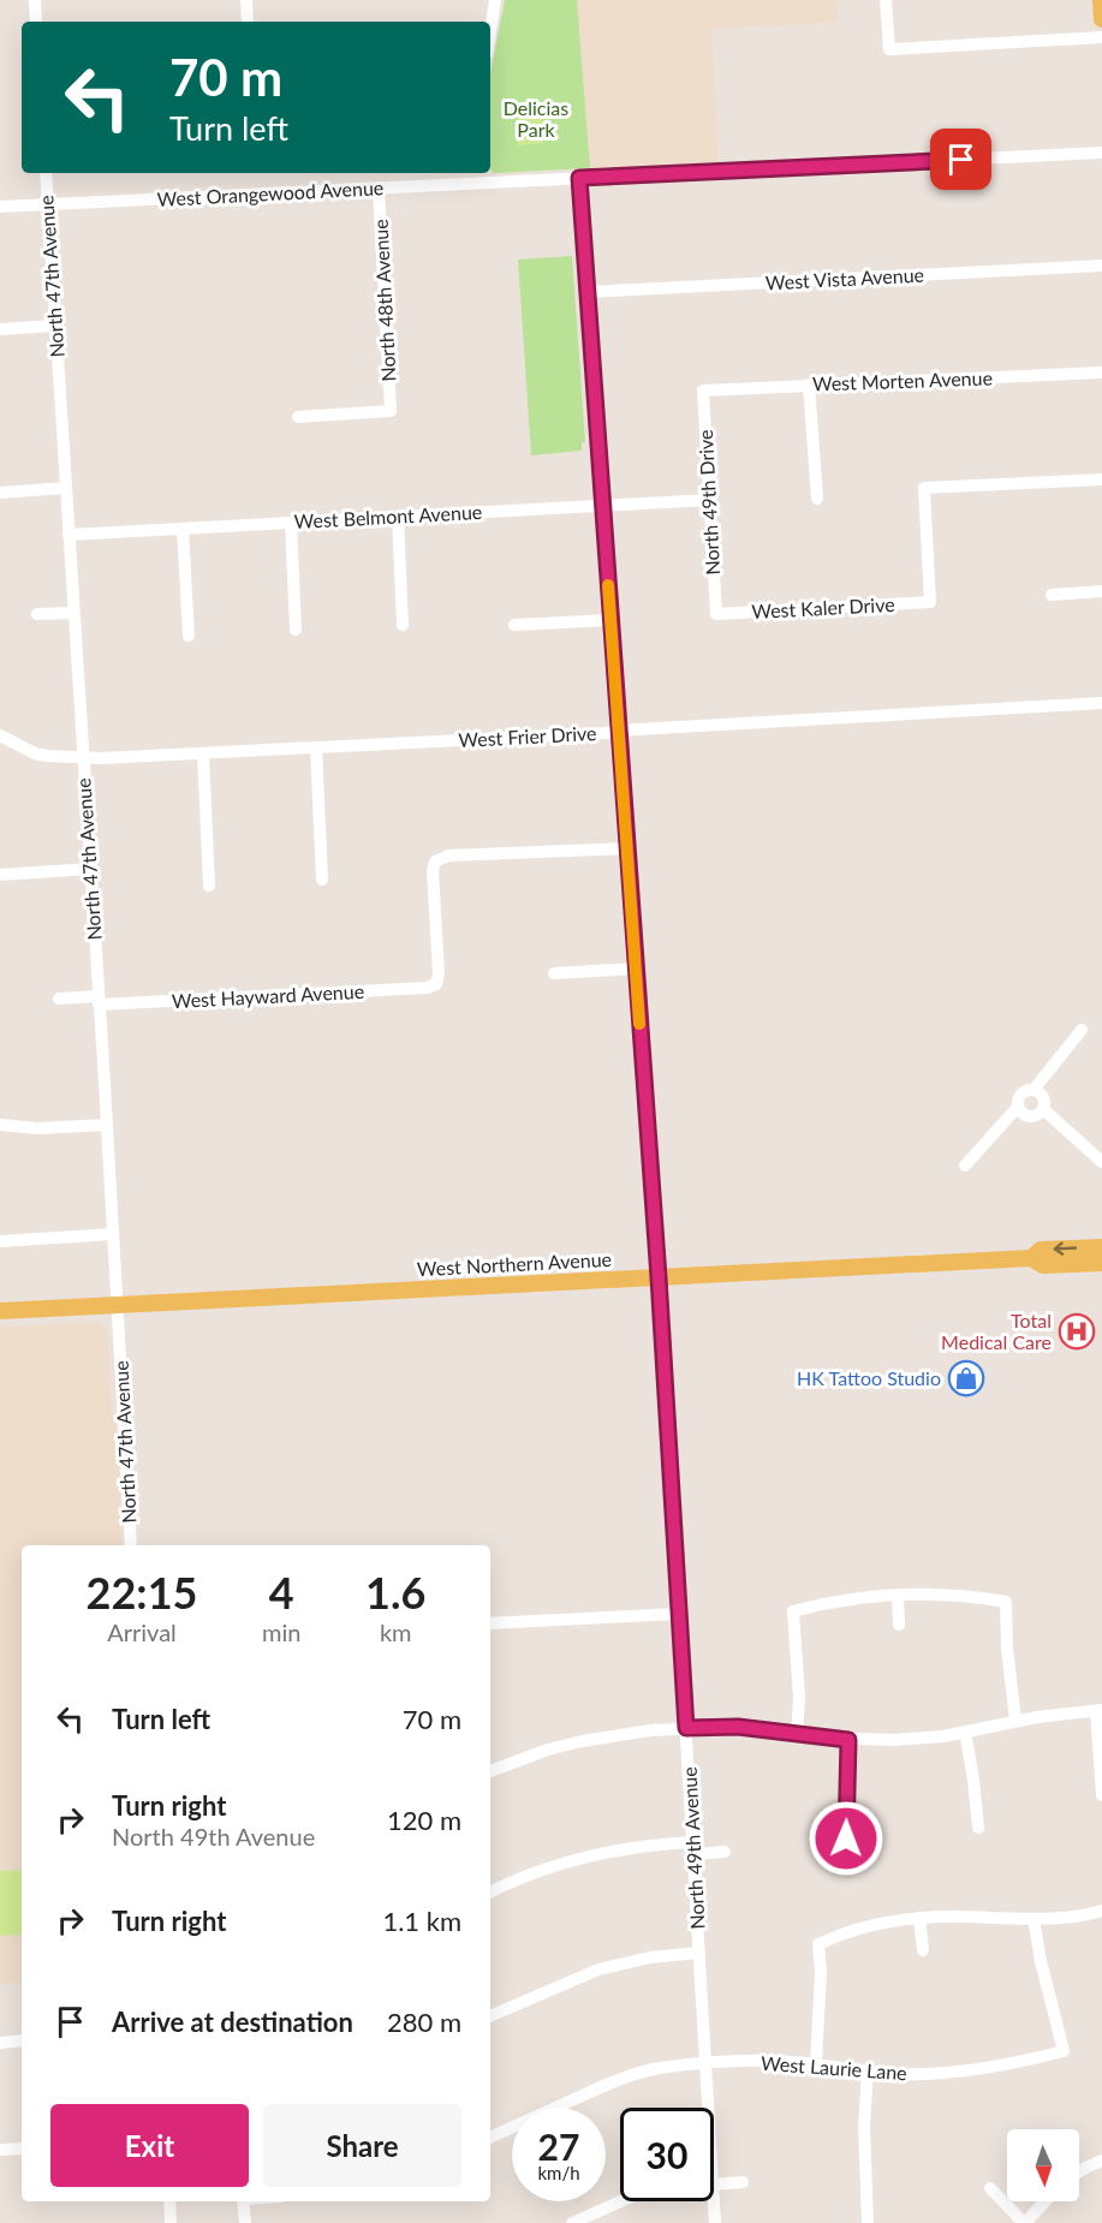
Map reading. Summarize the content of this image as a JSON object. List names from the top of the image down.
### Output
{
  "streets": {
    "main road": ["West Northern Avenue"],
    "street": [
      "West Orangewood Avenue",
      "North 47th Avenue",
      "West Vista Avenue",
      "North 48th Avenue",
      "West Morten Avenue",
      "North 49th Drive",
      "West Belmont Avenue",
      "West Kaler Drive",
      "West Frier Drive",
      "West Hayward Avenue",
      "North 49th Avenue",
      "West Laurie Lane"
    ]
  },
  "crossings": [
    ["West Orangewood Avenue", "North 47th Avenue"],
    ["West Orangewood Avenue", "North 48th Avenue"],
    ["West Orangewood Avenue", "North 49th Avenue"],
    ["North 47th Avenue", "West Belmont Avenue"],
    ["North 47th Avenue", "West Frier Drive"],
    ["North 47th Avenue", "West Hayward Avenue"],
    ["North 47th Avenue", "West Northern Avenue"],
    ["West Vista Avenue", "North 49th Avenue"],
    ["West Morten Avenue", "North 49th Drive"],
    ["North 49th Drive", "West Belmont Avenue"],
    ["North 49th Drive", "West Kaler Drive"],
    ["West Belmont Avenue", "North 49th Avenue"],
    ["West Frier Drive", "North 49th Avenue"],
    ["West Hayward Avenue", "North 49th Avenue"],
    ["West Northern Avenue", "North 49th Avenue"],
    ["North 49th Avenue", "West Laurie Lane"]
  ],
  "parks": ["Delicias Park"],
  "places": {
    "hospital": ["Total Medical Care"],
    "shop": ["HK Tattoo Studio"]
  },
  "north": "bottom",
  "page": {
    "turn": ["70 m", "Turn left"],
    "eta": [
      "22:15",
      "Arrival",
      "4",
      "min",
      "1.6",
      "km"
    ],
    "list": [
      {
        "name": "Turn left",
        "value": "70 m"
      },
      {
        "name": "Turn right",
        "note": "North 49th Avenue",
        "value": "120 m"
      },
      {
        "name": "Turn right",
        "value": "1.1 km"
      },
      {
        "name": "Arrive at destination",
        "value": "280 m"
      }
    ],
    "buttons": ["Exit", "Share"],
    "speed": "27 km/h",
    "limit": "30"
  }
}
